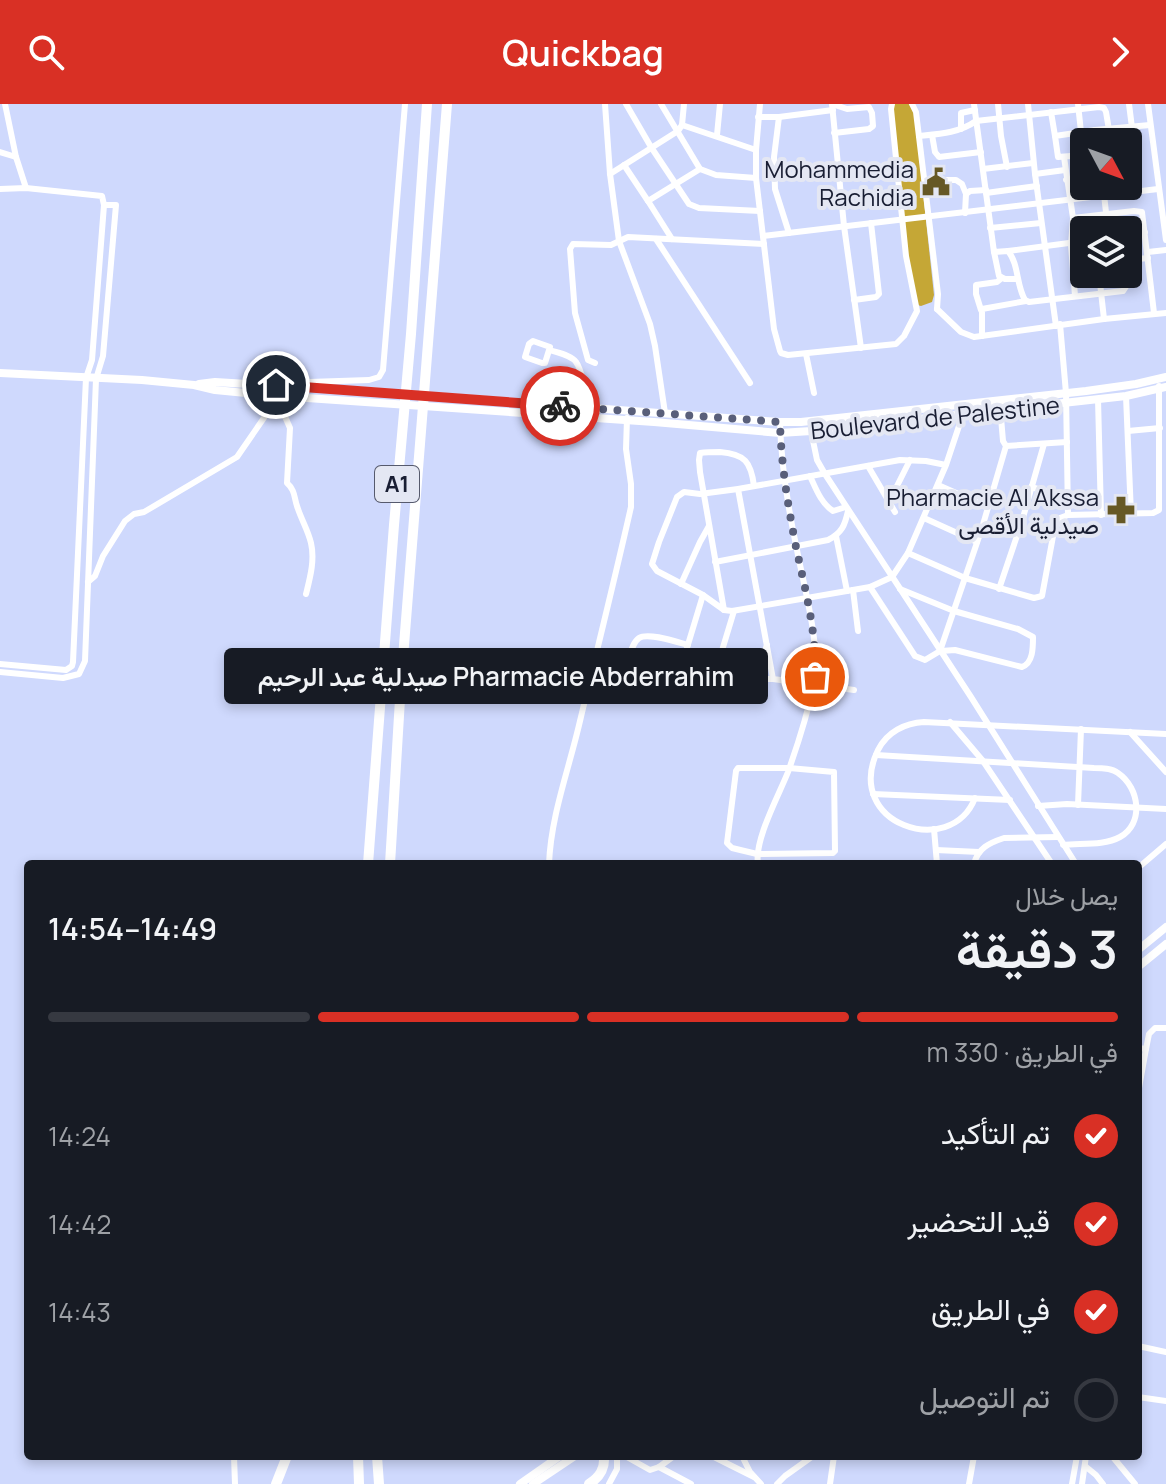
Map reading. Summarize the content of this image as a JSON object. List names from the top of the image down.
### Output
{
  "streets": {
    "highway": ["A1"],
    "street": ["Boulevard de Palestine"]
  },
  "places": {
    "public building": ["Mohammedia Rachidia"],
    "pharmacy": ["Pharmacie Al Akssa صيدلية الأقصى"],
    "other": ["Pharmacie Abderrahim صيدلية عبد الرحيم"]
  },
  "north": "bottom right",
  "page": {
    "header": "Quickbag",
    "bubble": "Pharmacie Abderrahim صيدلية عبد الرحيم",
    "heading": ["3 دقيقة", "يصل خلال", "14:49–14:54"],
    "bar": "في الطريق · 330 m",
    "list": [
      ["تم التأكيد", "14:24"],
      ["قيد التحضير", "14:42"],
      ["في الطريق", "14:43"],
      "تم التوصيل"
    ]
  }
}
